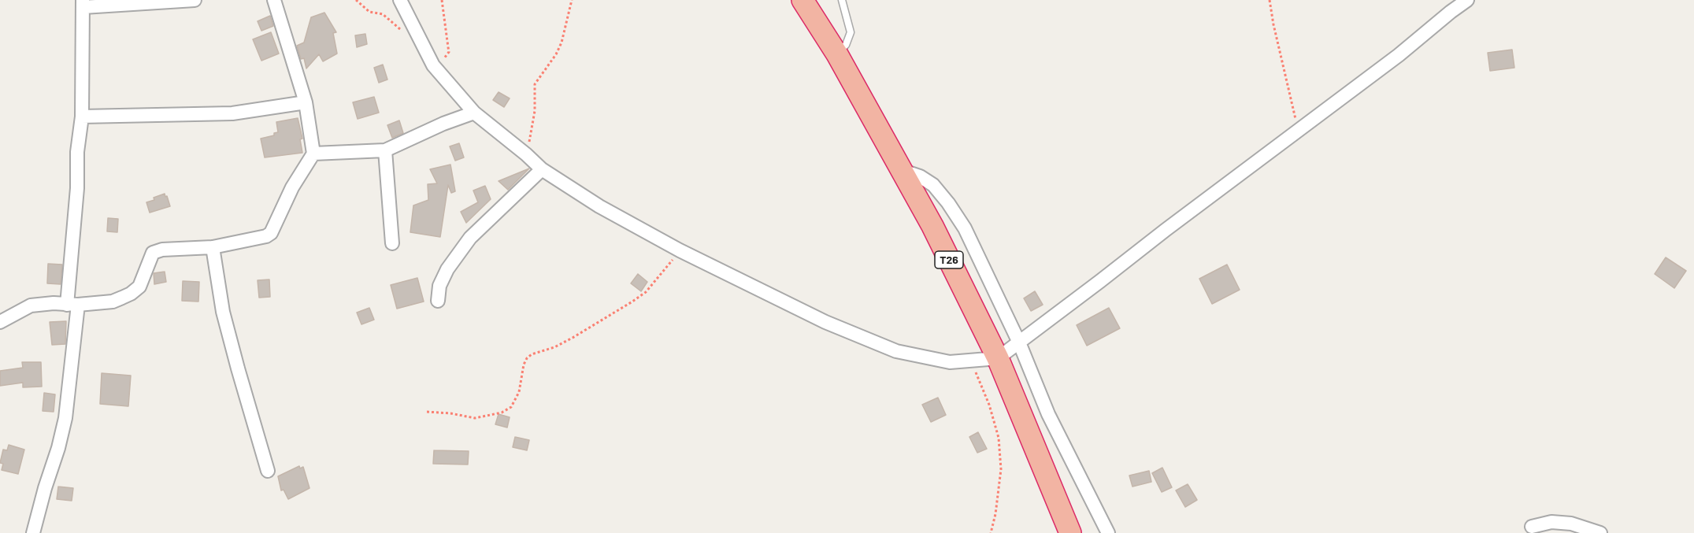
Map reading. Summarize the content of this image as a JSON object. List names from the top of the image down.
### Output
{
  "streets": {
    "highway": ["T26"]
  }
}
